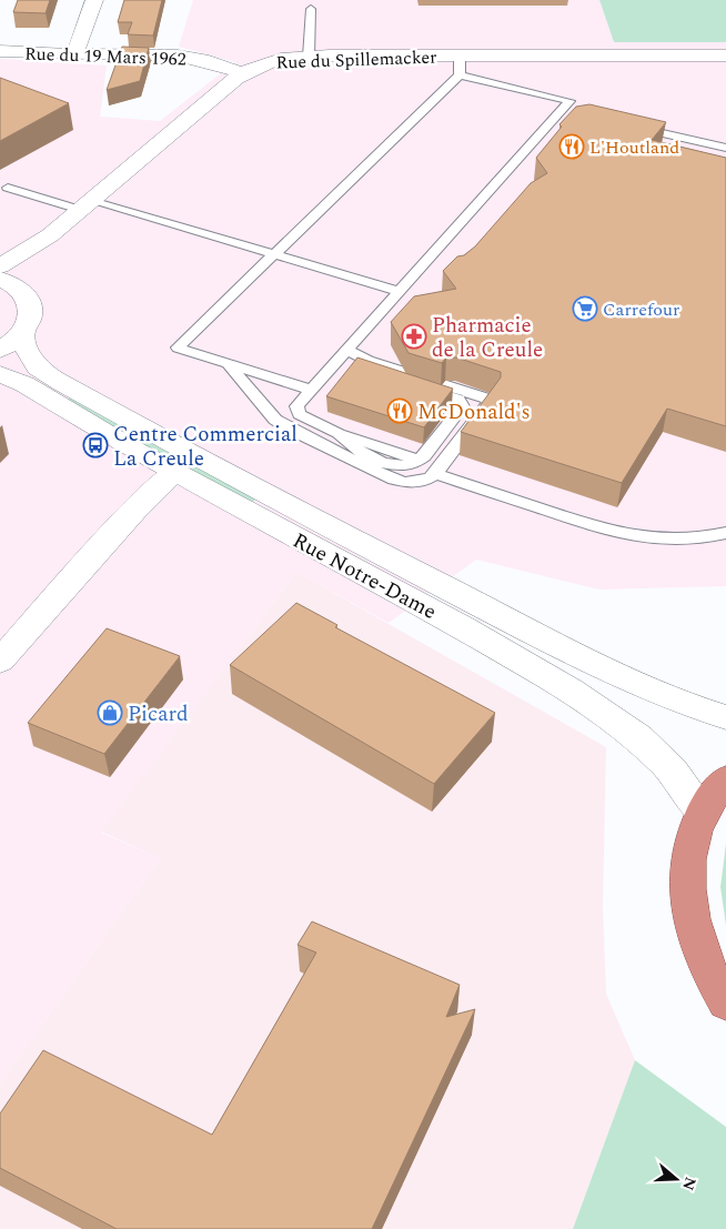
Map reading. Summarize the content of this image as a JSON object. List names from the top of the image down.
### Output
{
  "streets": {
    "street": ["Rue du 19 Mars 1962", "Rue du Spillemacker", "Rue Notre-Dame"]
  },
  "crossings": [
    ["Rue du 19 Mars 1962", "Rue du Spillemacker"],
    ["Rue du Spillemacker", "Rue Notre-Dame"]
  ],
  "places": {
    "restaurant": ["L'Houtland", "McDonald's"],
    "supermarket": ["Carrefour"],
    "pharmacy": ["Pharmacie de la Creule"],
    "bus stop": ["Centre Commercial La Creule"],
    "shop": ["Picard"]
  },
  "north": "right"
}
